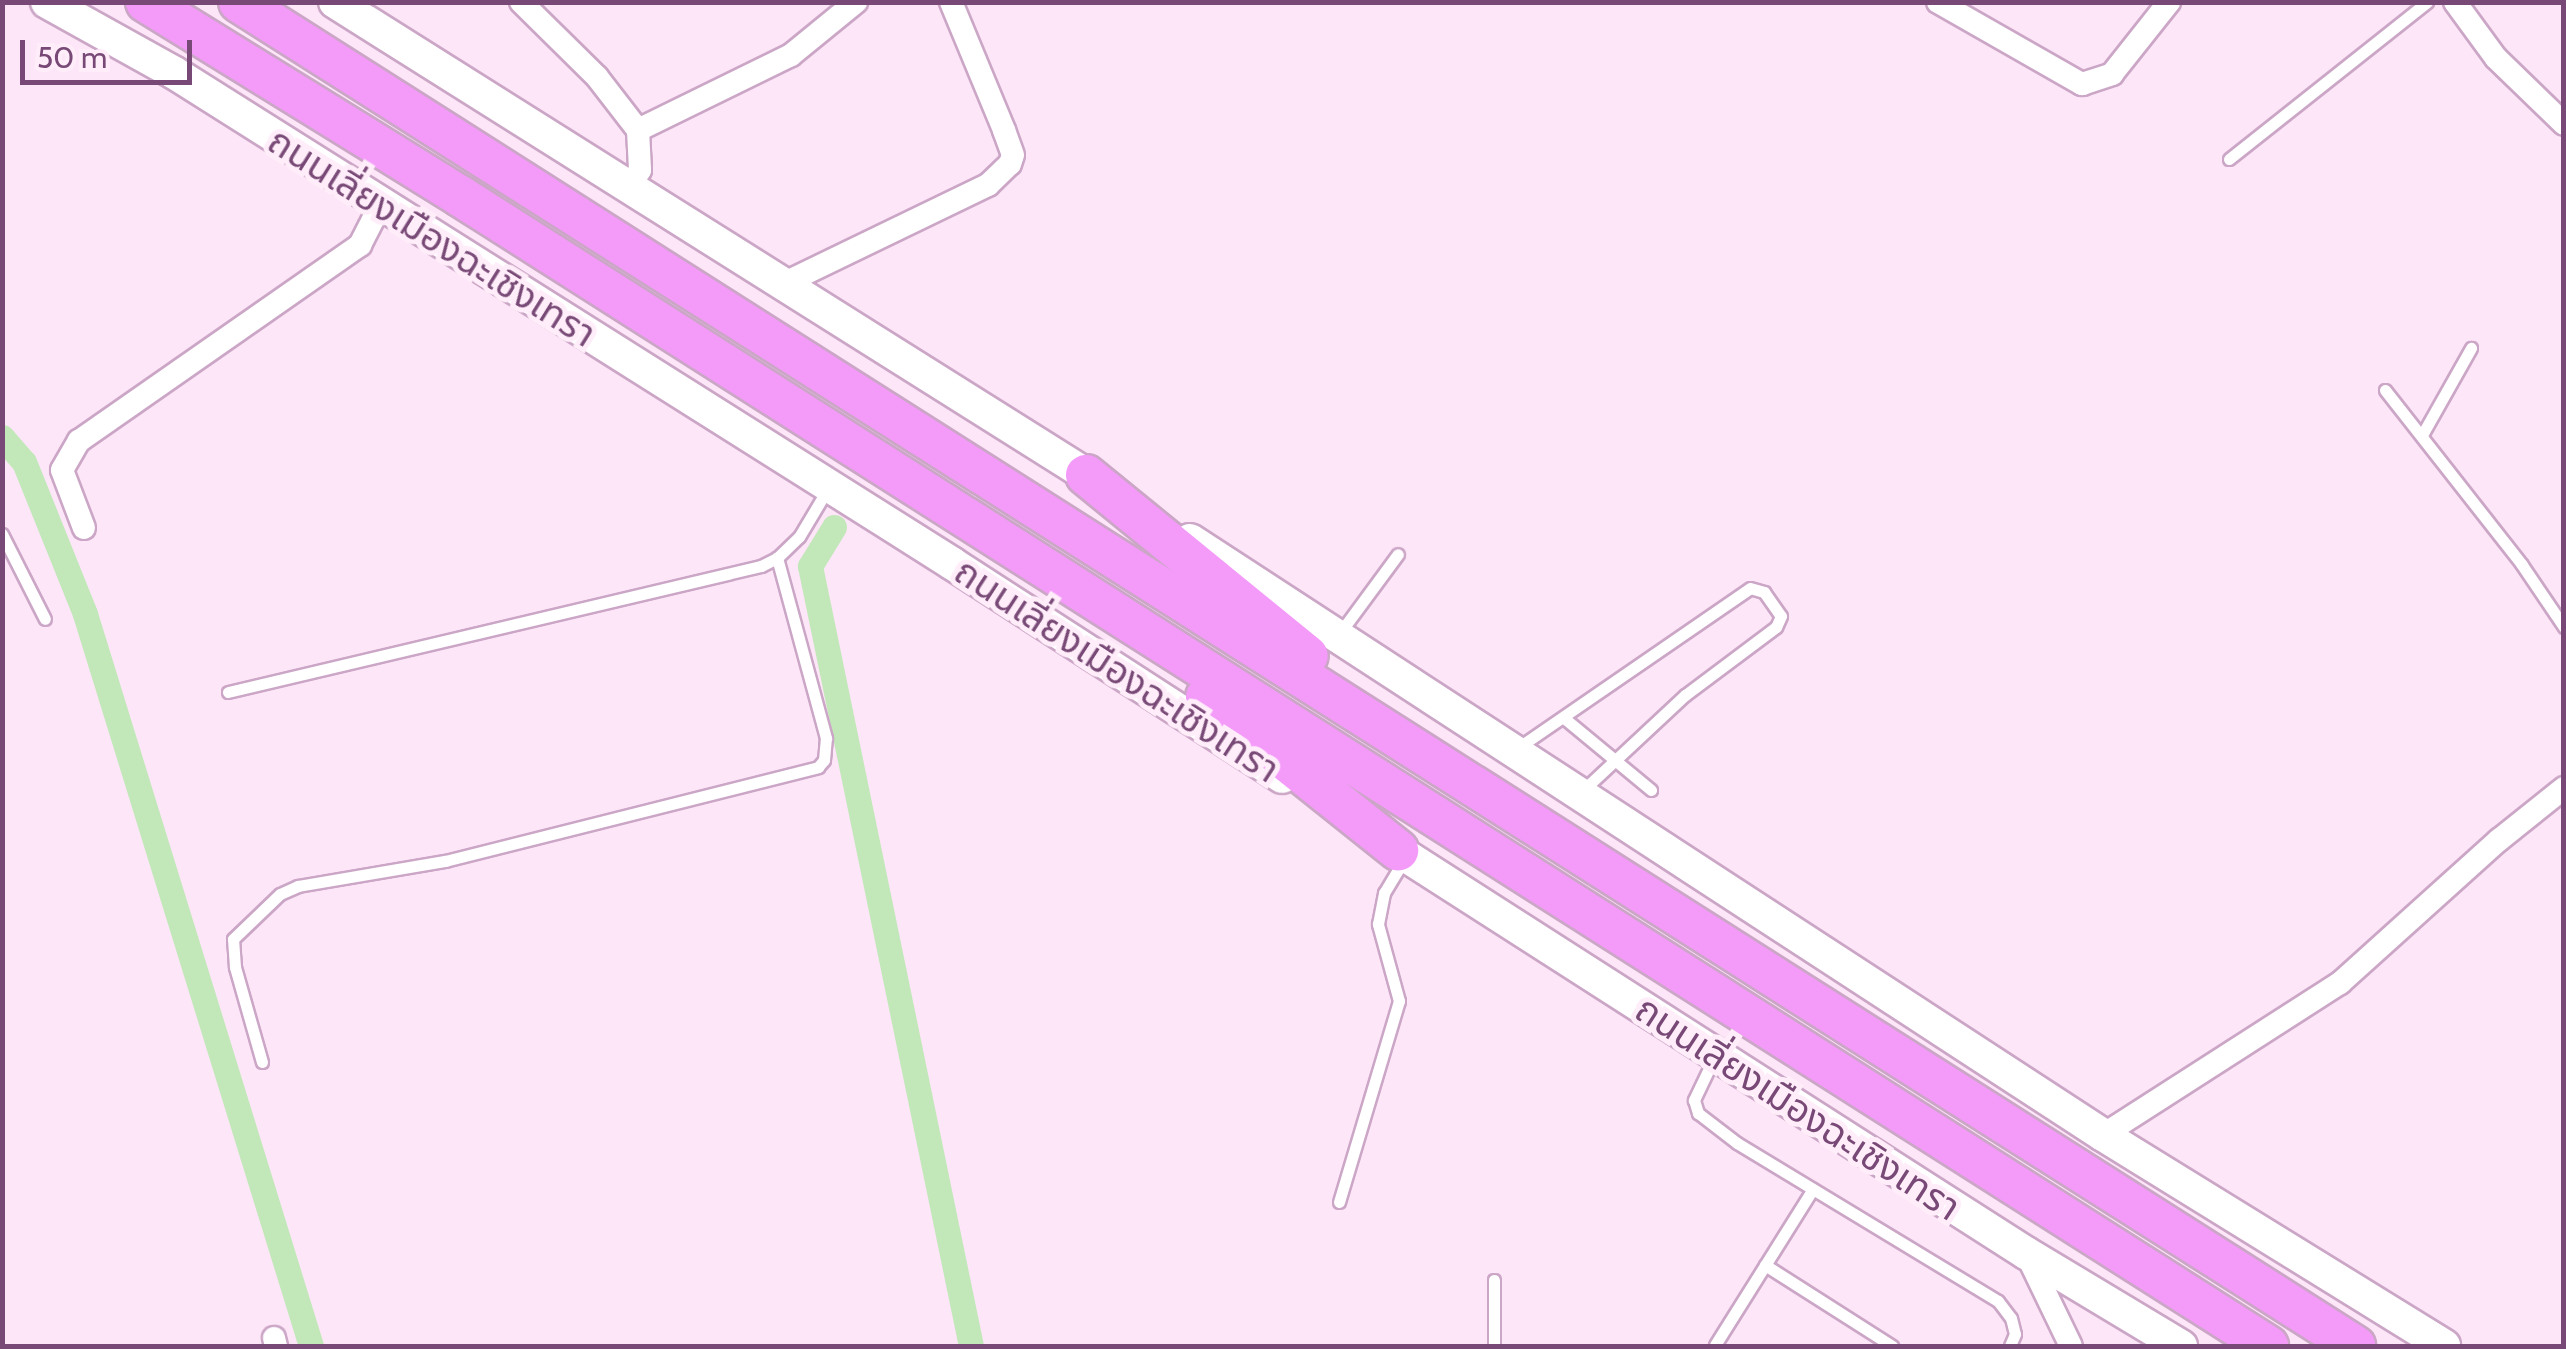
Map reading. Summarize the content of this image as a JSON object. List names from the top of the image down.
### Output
{
  "streets": {
    "highway": ["ถนนเลี่ยงเมืองฉะเชิงเทรา"]
  },
  "scale_bar": "50 m"
}
